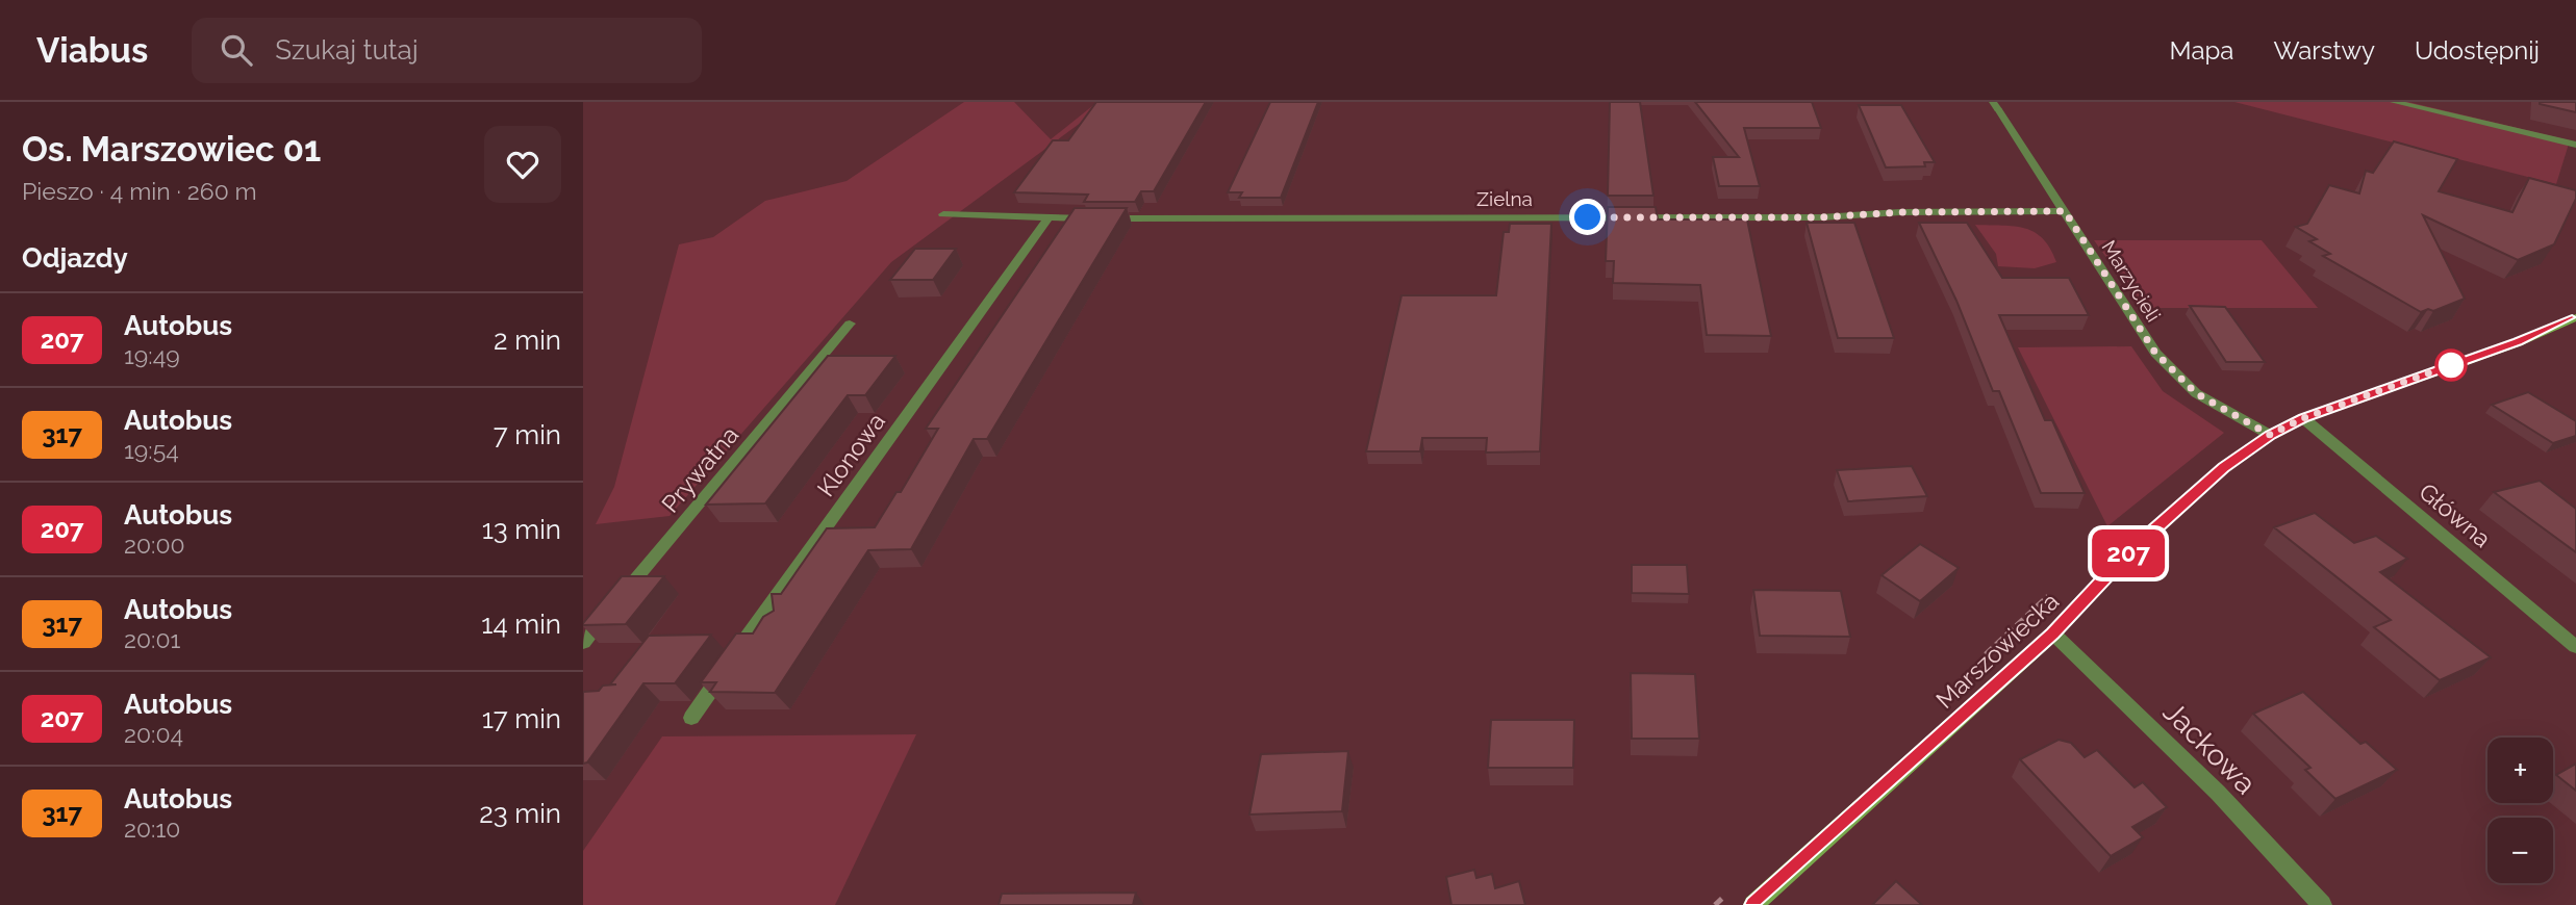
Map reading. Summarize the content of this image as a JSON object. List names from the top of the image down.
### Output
{
  "streets": {
    "street": [
      "Zielna",
      "Marzycieli",
      "Klonowa",
      "Prywatna",
      "Główna",
      "Marszowiecka",
      "Jackowa"
    ]
  },
  "crossings": [
    ["Zielna", "Marzycieli"],
    ["Zielna", "Klonowa"],
    ["Marzycieli", "Marszowiecka"],
    ["Główna", "Marszowiecka"],
    ["Marszowiecka", "Jackowa"]
  ],
  "lines": ["bus line 207"],
  "page": {
    "header": "Viabus",
    "search": "Szukaj tutaj",
    "nav": ["Mapa", "Warstwy", "Udostępnij"],
    "heading": [
      ["Os. Marszowiec 01", "Pieszo · 4 min · 260 m"],
      "Odjazdy"
    ],
    "on_map": "207",
    "list": [
      {
        "mark": "207",
        "name": "Autobus",
        "note": "19:49",
        "value": "2 min"
      },
      {
        "mark": "317",
        "name": "Autobus",
        "note": "19:54",
        "value": "7 min"
      },
      {
        "mark": "207",
        "name": "Autobus",
        "note": "20:00",
        "value": "13 min"
      },
      {
        "mark": "317",
        "name": "Autobus",
        "note": "20:01",
        "value": "14 min"
      },
      {
        "mark": "207",
        "name": "Autobus",
        "note": "20:04",
        "value": "17 min"
      },
      {
        "mark": "317",
        "name": "Autobus",
        "note": "20:10",
        "value": "23 min"
      }
    ],
    "map_buttons": ["+", "−"]
  }
}
